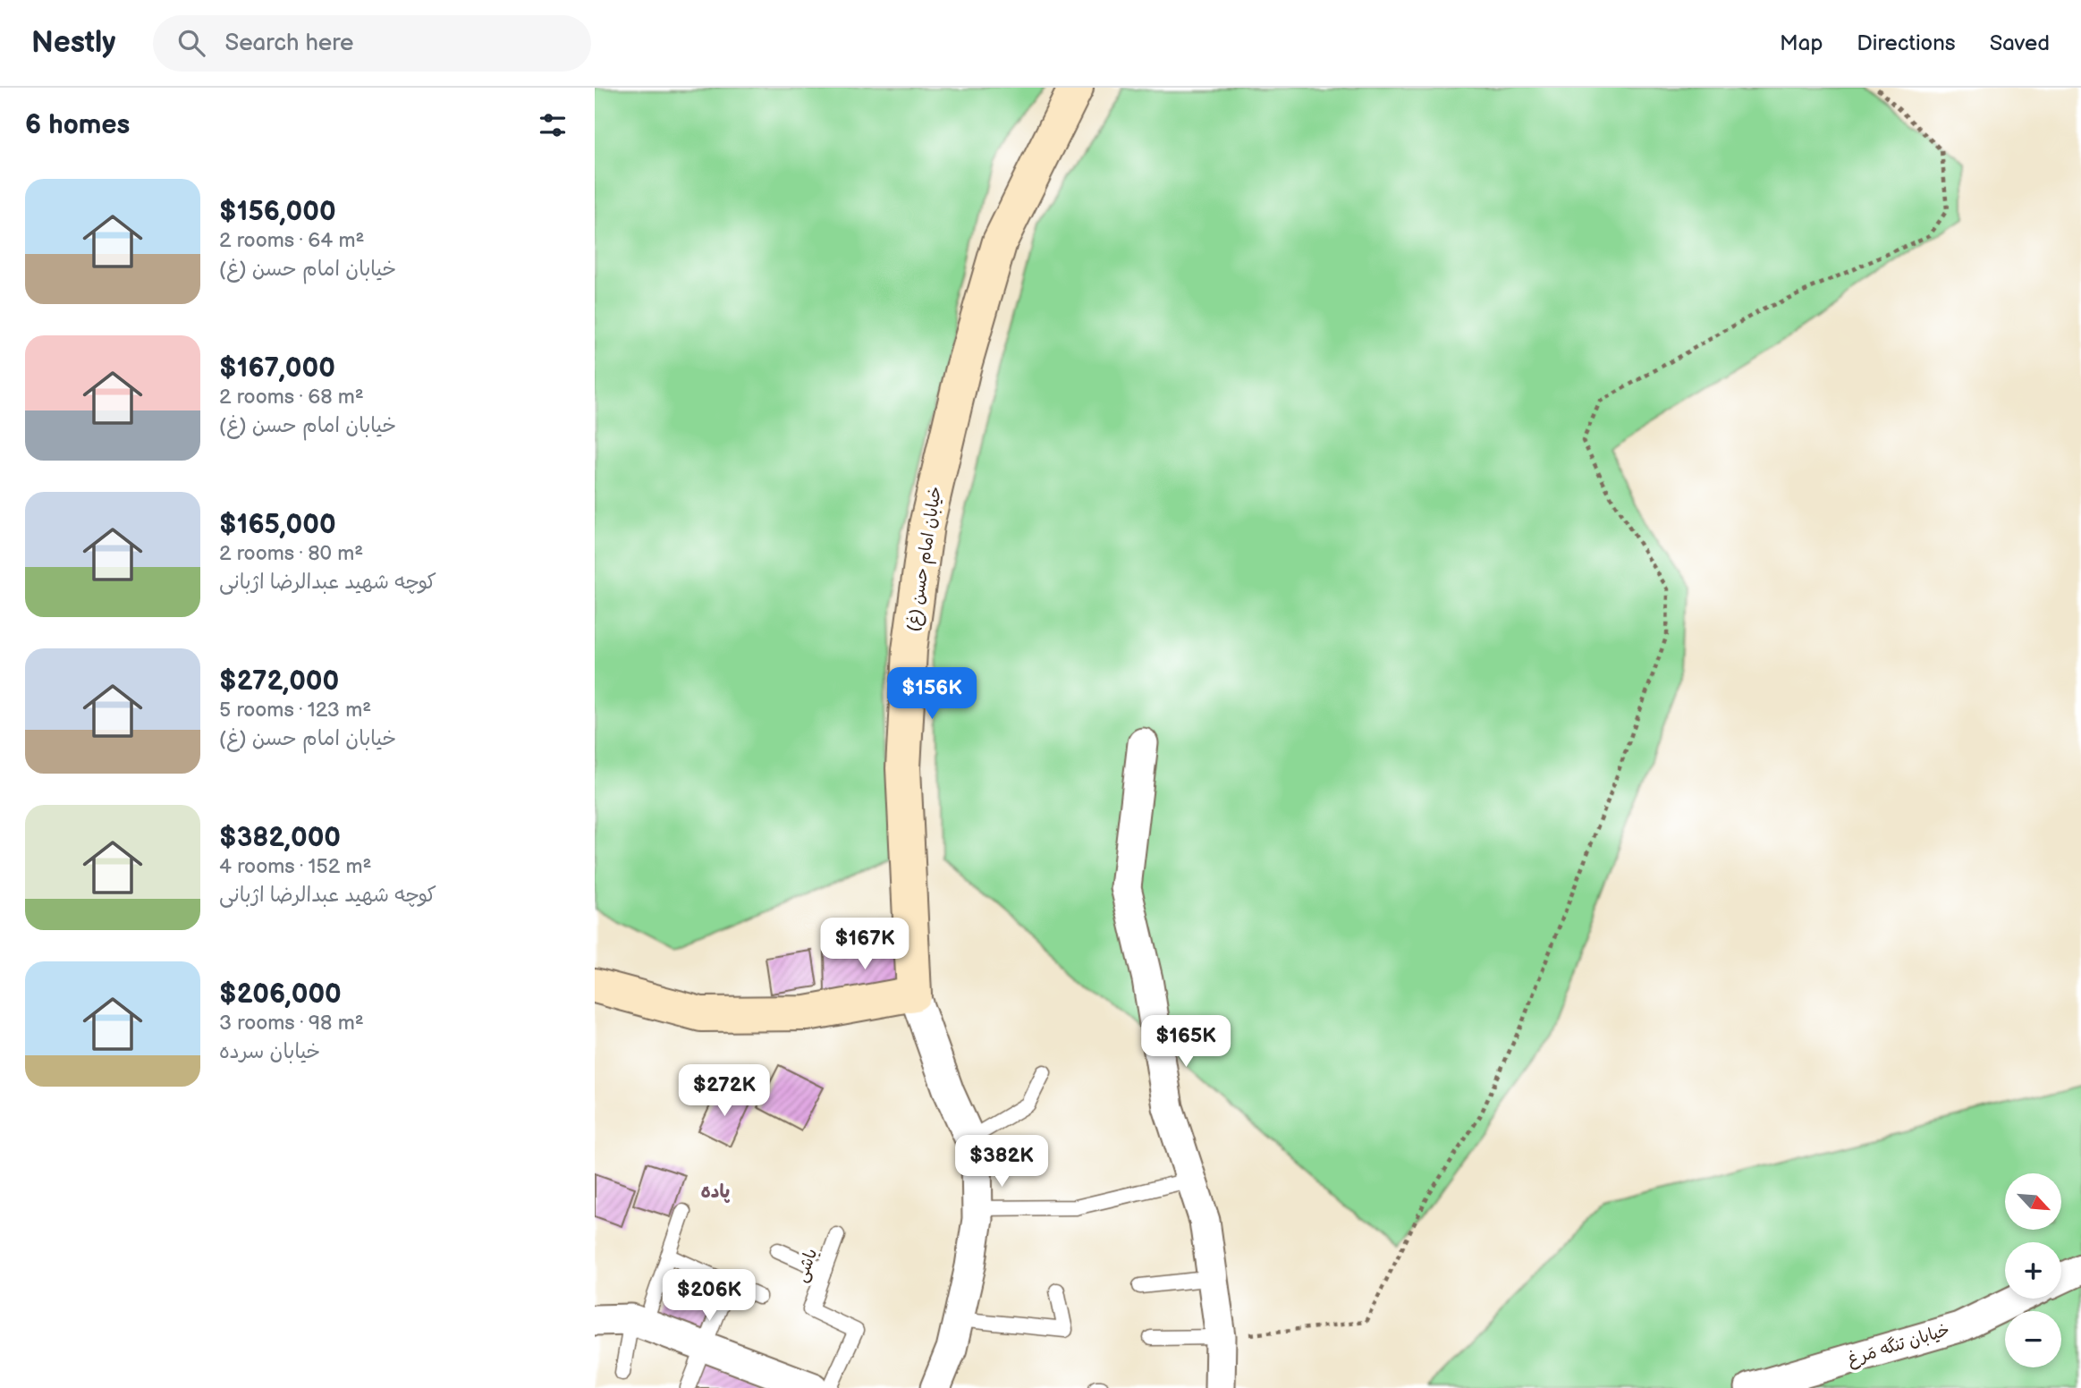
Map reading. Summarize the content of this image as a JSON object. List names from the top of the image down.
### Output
{
  "streets": {
    "main road": ["خیابان امام حسن (غ)"],
    "street": ["خیابان تنگه مَرغ"],
    "lane": ["باشی"]
  },
  "districts": ["پاده"],
  "north": "bottom right",
  "page": {
    "header": "Nestly",
    "search": "Search here",
    "nav": ["Map", "Directions", "Saved"],
    "heading": "6 homes",
    "list": [
      {
        "name": "$156,000",
        "note": "2 rooms · 64 m² · خیابان امام حسن (غ)"
      },
      {
        "name": "$167,000",
        "note": "2 rooms · 68 m² · خیابان امام حسن (غ)"
      },
      {
        "name": "$165,000",
        "note": "2 rooms · 80 m² · کوچه شهید عبدالرضا اژبانی"
      },
      {
        "name": "$272,000",
        "note": "5 rooms · 123 m² · خیابان امام حسن (غ)"
      },
      {
        "name": "$382,000",
        "note": "4 rooms · 152 m² · کوچه شهید عبدالرضا اژبانی"
      },
      {
        "name": "$206,000",
        "note": "3 rooms · 98 m² · خیابان سرده"
      }
    ],
    "price": [
      "$156K",
      "$167K",
      "$165K",
      "$272K",
      "$382K",
      "$206K"
    ],
    "map_buttons": ["+", "−"]
  }
}
